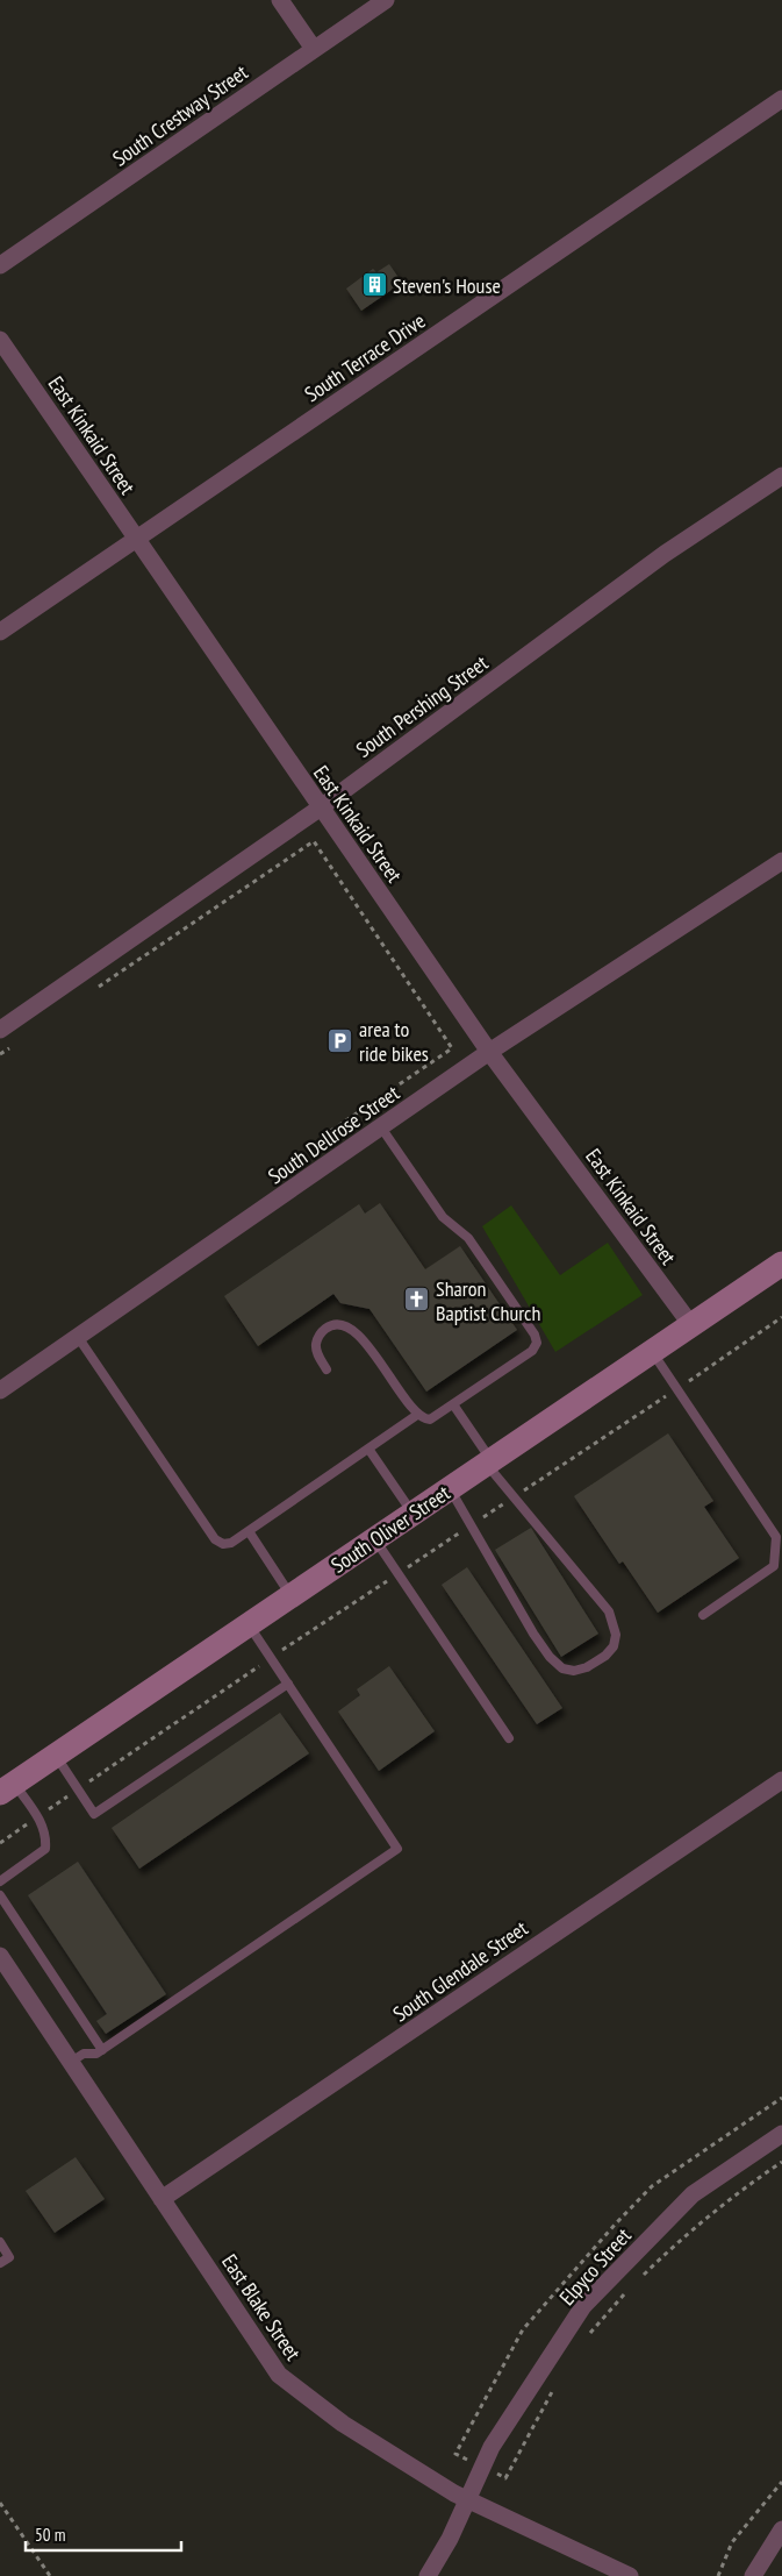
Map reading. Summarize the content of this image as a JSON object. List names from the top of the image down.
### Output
{
  "streets": {
    "main road": ["South Oliver Street"],
    "street": [
      "South Crestway Street",
      "South Terrace Drive",
      "East Kinkaid Street",
      "South Pershing Street",
      "South Dellrose Street",
      "South Glendale Street",
      "Elpyco Street",
      "East Blake Street"
    ]
  },
  "crossings": [
    ["South Terrace Drive", "East Kinkaid Street"],
    ["East Kinkaid Street", "South Pershing Street"],
    ["East Kinkaid Street", "South Dellrose Street"],
    ["East Kinkaid Street", "South Oliver Street"],
    ["South Glendale Street", "East Blake Street"],
    ["Elpyco Street", "East Blake Street"]
  ],
  "places": {
    "building": ["Steven's House"],
    "parking": ["area to ride bikes"],
    "church": ["Sharon Baptist Church"]
  },
  "scale_bar": "50 m"
}
